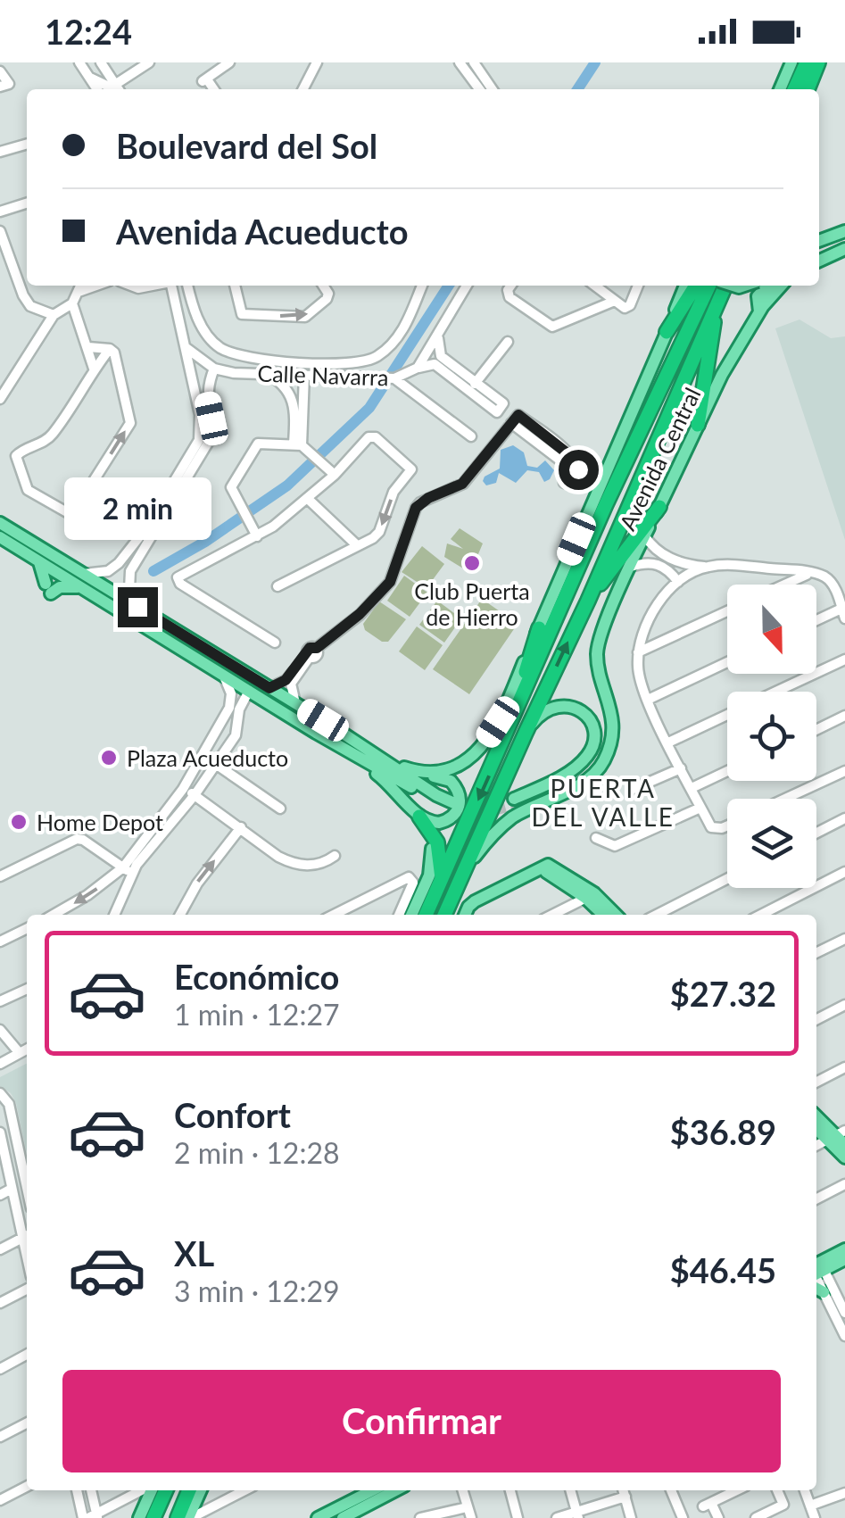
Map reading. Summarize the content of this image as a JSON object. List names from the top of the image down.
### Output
{
  "streets": {
    "main road": ["Avenida Central"],
    "street": ["Calle Navarra"]
  },
  "districts": ["PUERTA DEL VALLE"],
  "places": ["Club Puerta de Hierro", "Plaza Acueducto", "Home Depot"],
  "north": "bottom",
  "page": {
    "status": "12:24",
    "banner": ["Boulevard del Sol", "Avenida Acueducto"],
    "bubble": "2 min",
    "list": [
      {
        "name": "Económico",
        "note": "1 min · 12:27",
        "value": "$27.32"
      },
      {
        "name": "Confort",
        "note": "2 min · 12:28",
        "value": "$36.89"
      },
      {
        "name": "XL",
        "note": "3 min · 12:29",
        "value": "$46.45"
      }
    ],
    "buttons": "Confirmar"
  }
}
